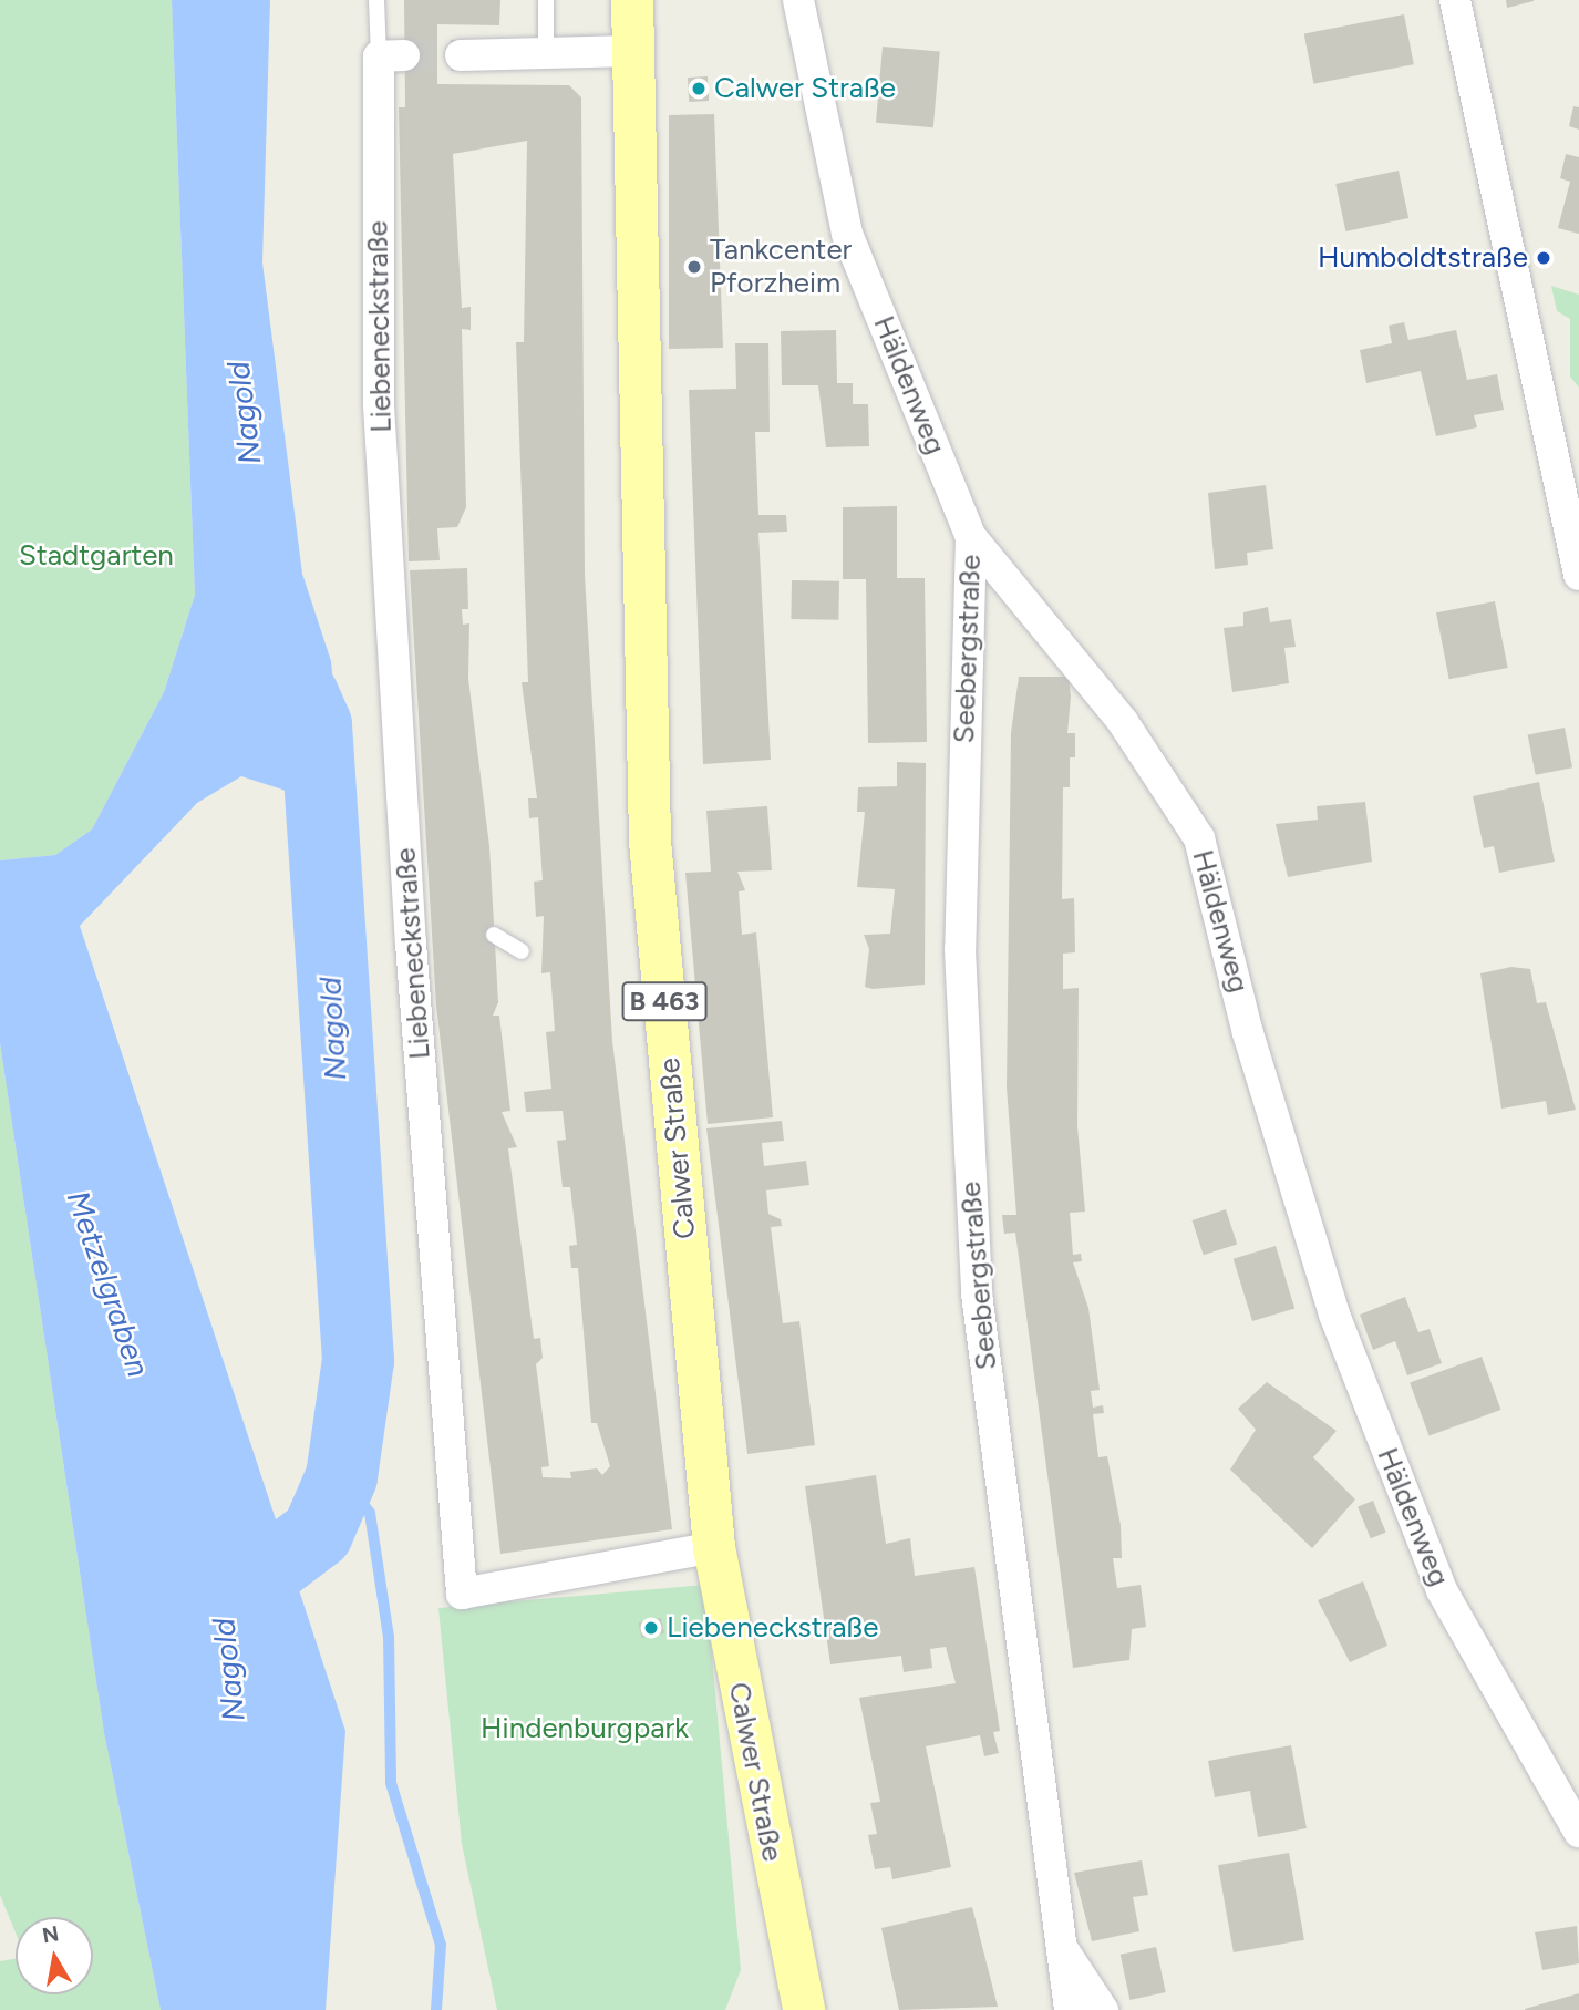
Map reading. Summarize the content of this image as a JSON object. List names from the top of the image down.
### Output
{
  "streets": {
    "main road": ["B 463", "Calwer Straße"],
    "street": ["Liebeneckstraße", "Häldenweg", "Seebergstraße"]
  },
  "crossings": [
    ["Liebeneckstraße", "Calwer Straße"],
    ["Häldenweg", "Seebergstraße"]
  ],
  "water": ["Nagold", "Metzelgraben"],
  "parks": ["Stadtgarten", "Hindenburgpark"],
  "places": [
    "Calwer Straße",
    "Humboldtstraße",
    "Tankcenter Pforzheim",
    "Liebeneckstraße"
  ],
  "north": "top"
}
